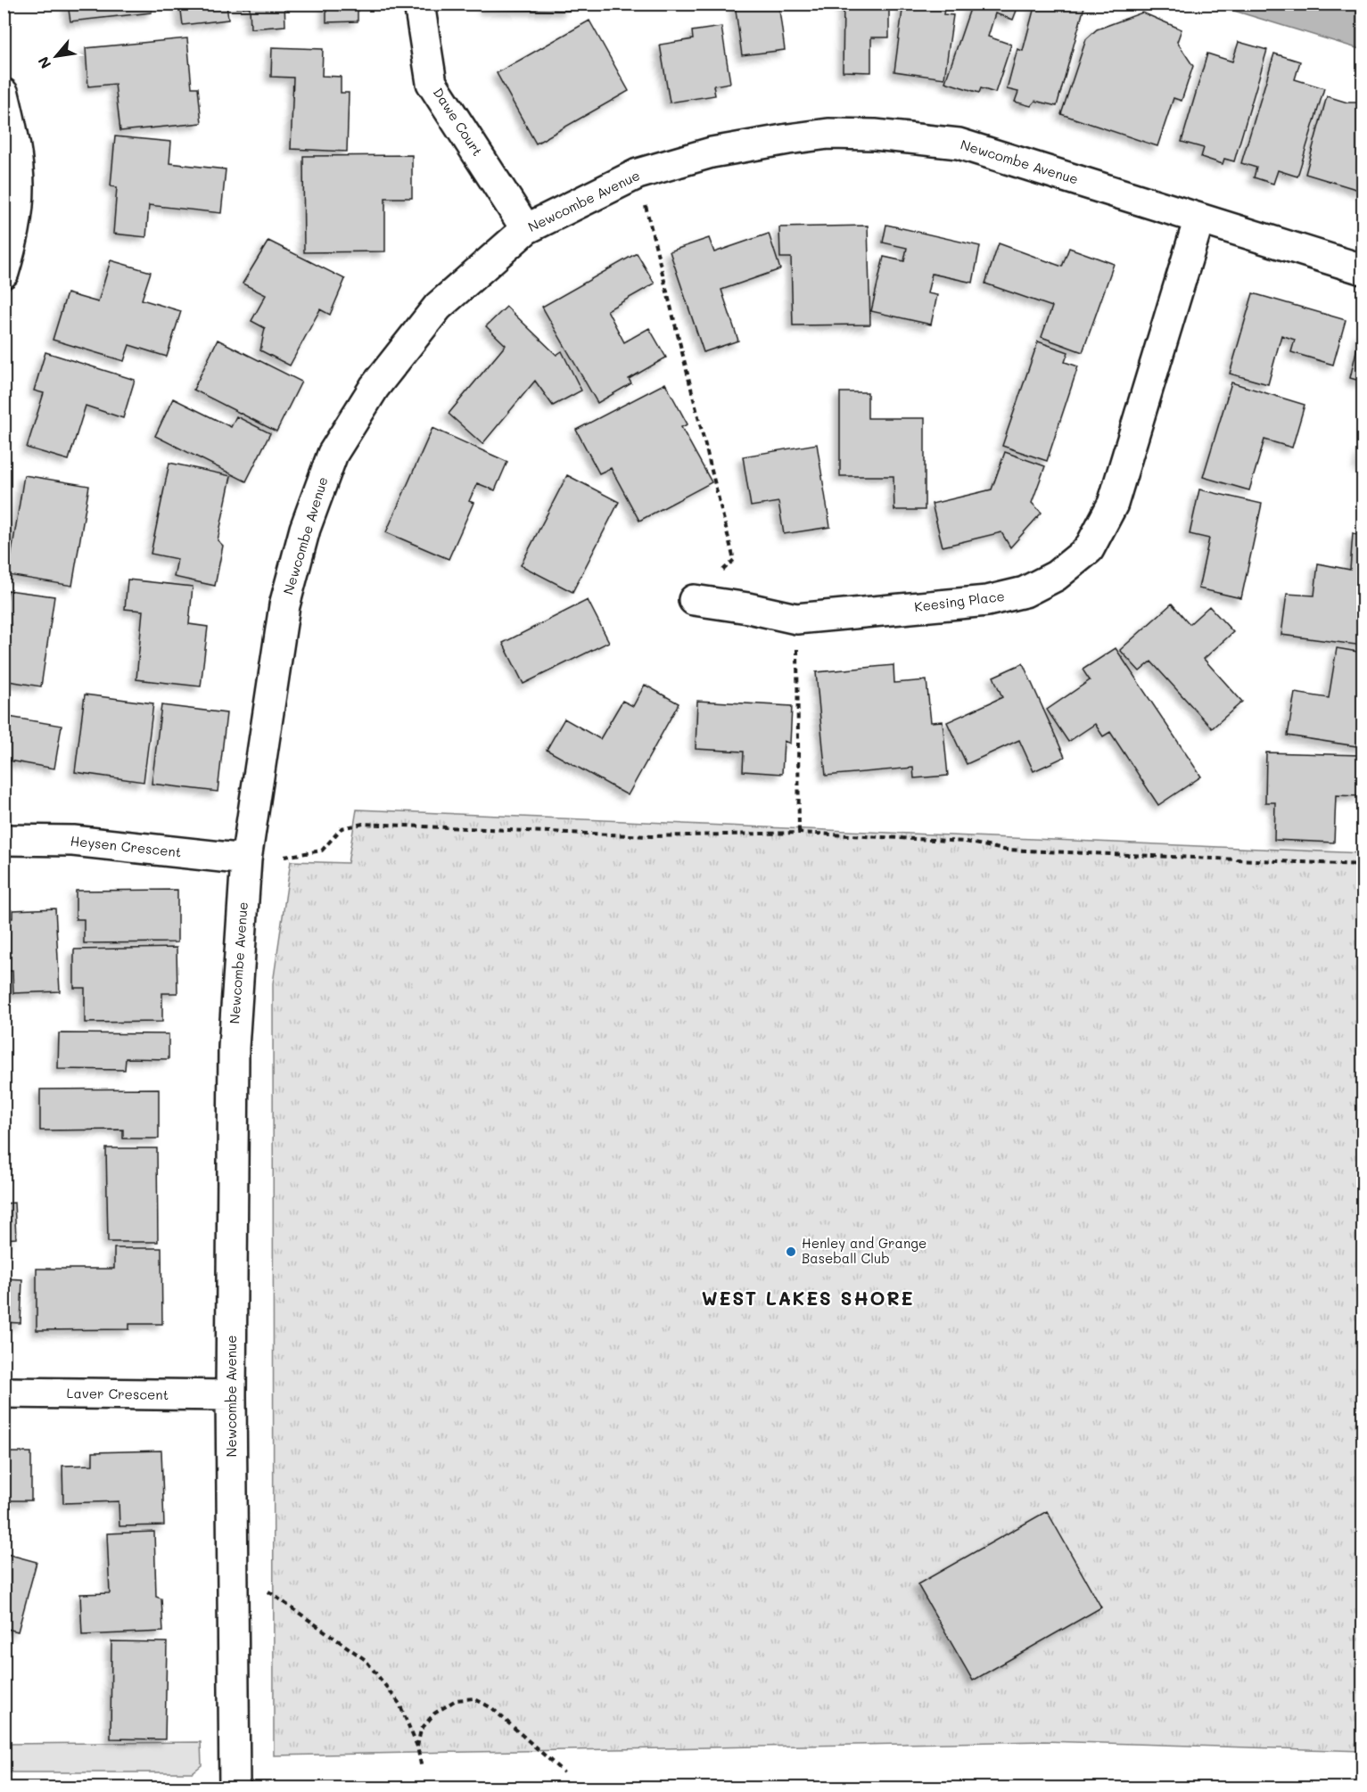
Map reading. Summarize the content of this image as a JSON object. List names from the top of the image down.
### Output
{
  "streets": {
    "street": [
      "Dawe Court",
      "Newcombe Avenue",
      "Keesing Place",
      "Heysen Crescent",
      "Laver Crescent"
    ]
  },
  "crossings": [
    ["Dawe Court", "Newcombe Avenue"],
    ["Newcombe Avenue", "Keesing Place"],
    ["Newcombe Avenue", "Heysen Crescent"],
    ["Newcombe Avenue", "Laver Crescent"]
  ],
  "districts": ["WEST LAKES SHORE"],
  "places": ["Henley and Grange Baseball Club"],
  "north": "bottom left"
}
